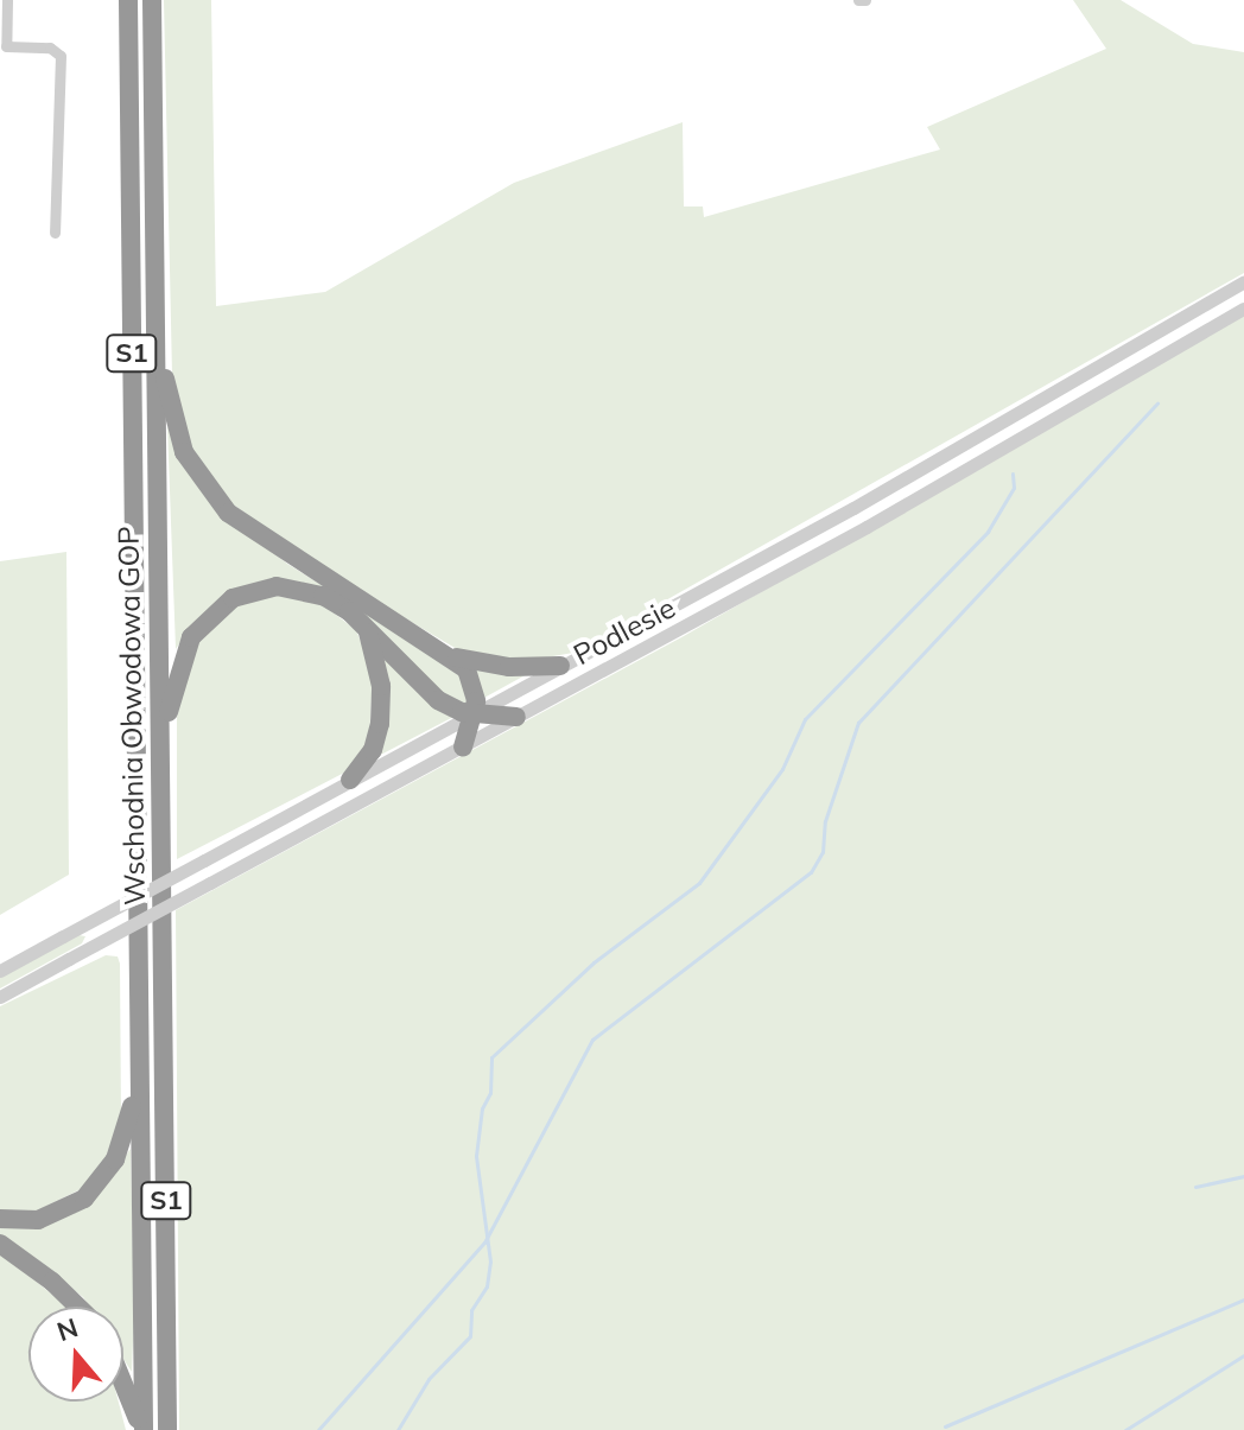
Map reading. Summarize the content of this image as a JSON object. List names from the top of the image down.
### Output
{
  "streets": {
    "highway": ["S1", "Wschodnia Obwodowa GOP"],
    "street": ["Podlesie"]
  },
  "north": "top"
}
